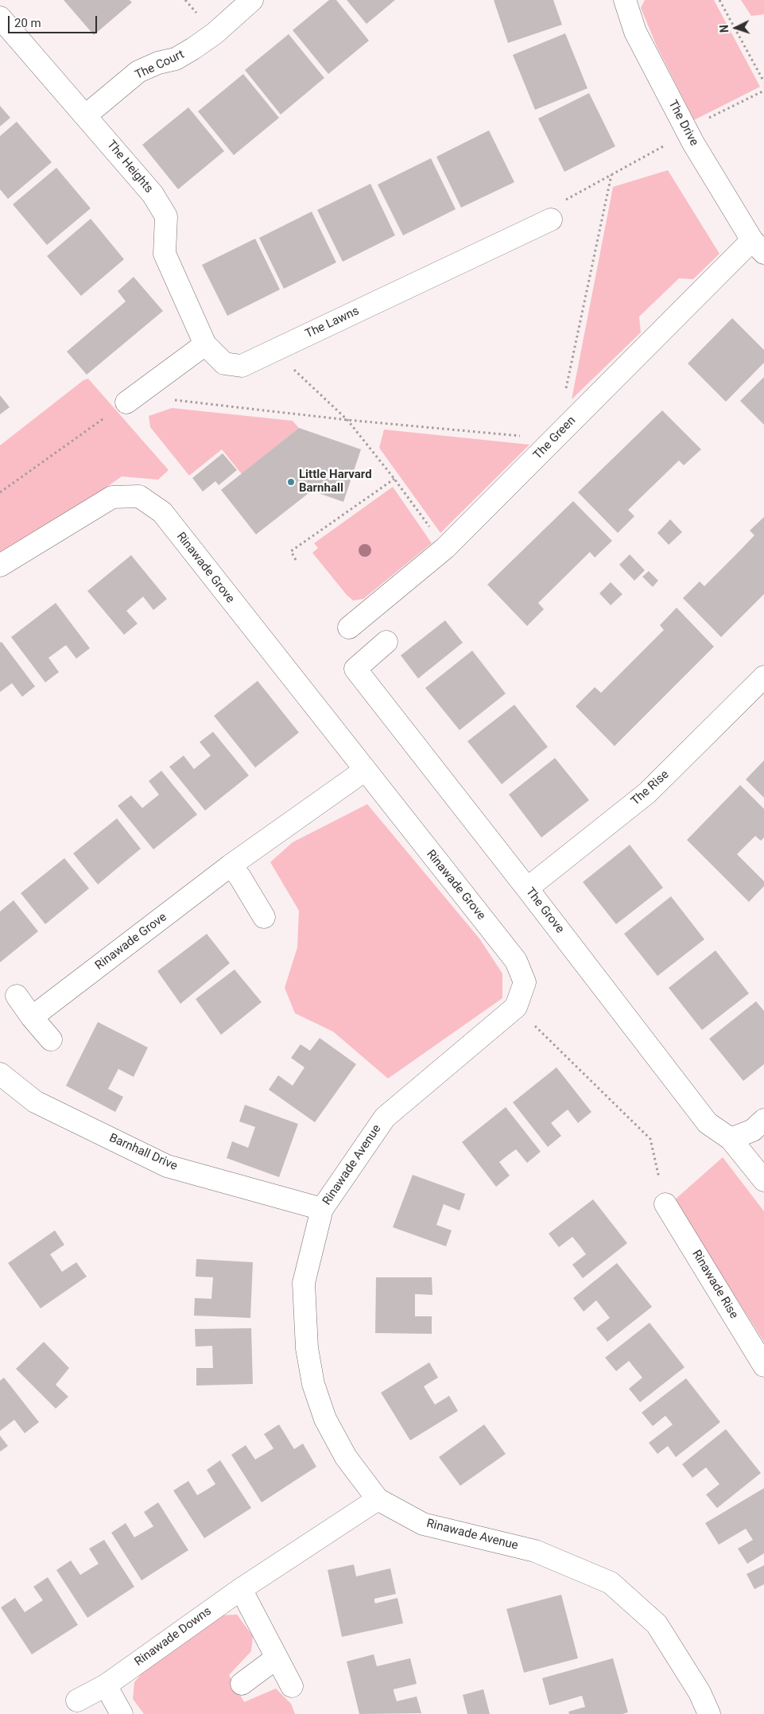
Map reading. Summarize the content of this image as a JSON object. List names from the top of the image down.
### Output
{
  "streets": {
    "street": [
      "The Court",
      "The Drive",
      "The Heights",
      "The Lawns",
      "The Green",
      "Rinawade Grove",
      "The Rise",
      "The Grove",
      "Barnhall Drive",
      "Rinawade Avenue",
      "Rinawade Rise",
      "Rinawade Downs"
    ]
  },
  "crossings": [
    ["The Court", "The Heights"],
    ["The Drive", "The Green"],
    ["The Heights", "The Lawns"],
    ["Rinawade Grove", "Rinawade Avenue"],
    ["The Rise", "The Grove"],
    ["Barnhall Drive", "Rinawade Avenue"],
    ["Rinawade Avenue", "Rinawade Downs"]
  ],
  "places": ["Little Harvard Barnhall"],
  "scale_bar": "20 m",
  "north": "left"
}
